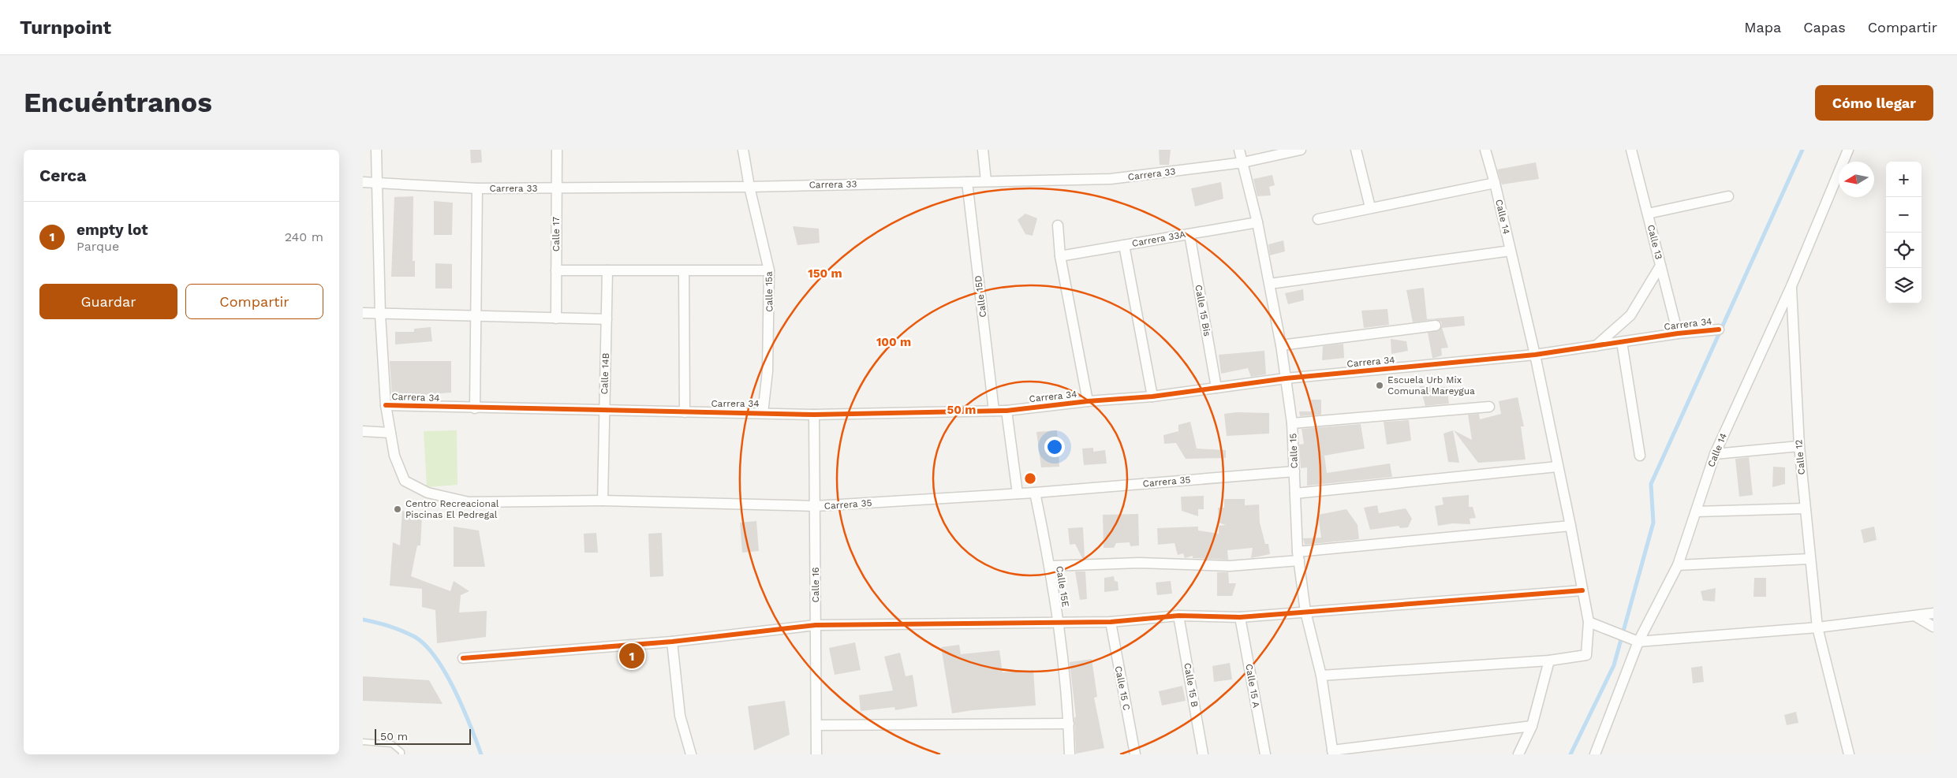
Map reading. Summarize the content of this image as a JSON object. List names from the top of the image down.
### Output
{
  "streets": {
    "street": [
      "Carrera 33",
      "Calle 14",
      "Calle 17",
      "Carrera 33A",
      "Calle 13",
      "Calle 15a",
      "Calle 15D",
      "Calle 15 Bis",
      "Carrera 34",
      "Calle 14B",
      "Calle 15",
      "Calle 12",
      "Carrera 35",
      "Calle 16",
      "Calle 15E",
      "Calle 15 B",
      "Calle 15 A",
      "Calle 15 C"
    ]
  },
  "crossings": [
    ["Carrera 33", "Calle 17"],
    ["Carrera 33", "Calle 15a"],
    ["Carrera 33", "Calle 15D"],
    ["Carrera 33", "Calle 15"],
    ["Calle 14", "Carrera 34"],
    ["Calle 14", "Calle 12"],
    ["Carrera 33A", "Calle 15 Bis"],
    ["Carrera 33A", "Calle 15"],
    ["Calle 13", "Carrera 34"],
    ["Calle 15a", "Carrera 34"],
    ["Calle 15D", "Carrera 34"],
    ["Calle 15 Bis", "Carrera 34"],
    ["Carrera 34", "Calle 14B"],
    ["Carrera 34", "Calle 15"],
    ["Carrera 34", "Calle 16"],
    ["Calle 14B", "Carrera 35"],
    ["Calle 15", "Carrera 35"],
    ["Carrera 35", "Calle 16"],
    ["Carrera 35", "Calle 15E"]
  ],
  "places": ["Escuela Urb Mix Comunal Mareygua", "Centro Recreacional Piscinas El Pedregal"],
  "scale_bar": "50 m",
  "north": "left",
  "page": {
    "header": "Turnpoint",
    "nav": ["Mapa", "Capas", "Compartir"],
    "buttons": [
      "Cómo llegar",
      ["Guardar", "Compartir"]
    ],
    "title": "Encuéntranos",
    "heading": "Cerca",
    "map_buttons": ["+", "−"],
    "list": [
      {
        "mark": "1",
        "name": "empty lot",
        "note": "Parque",
        "value": "240 m"
      }
    ],
    "pins": "1",
    "scale": "50 m"
  },
  "rings": ["150 m", "100 m", "50 m"]
}
